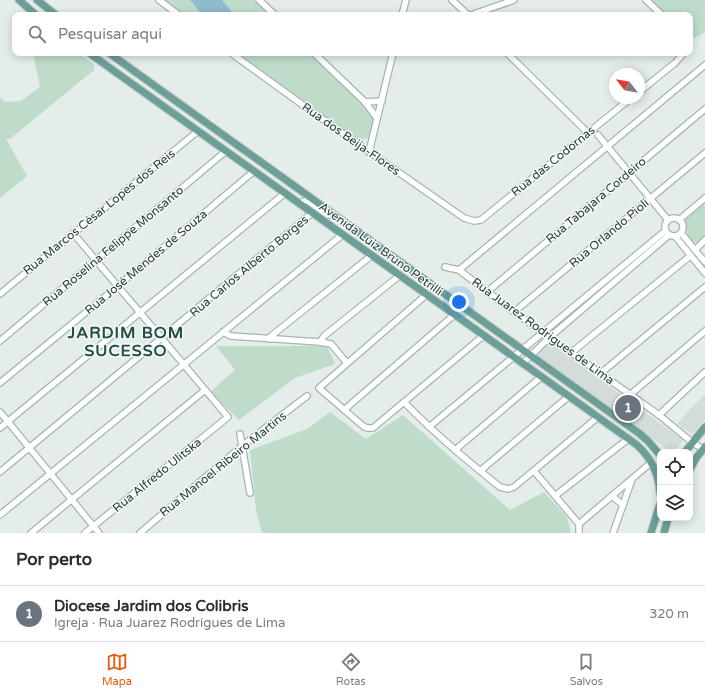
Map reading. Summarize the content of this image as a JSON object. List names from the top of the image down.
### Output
{
  "streets": {
    "main road": ["Avenida Luiz Bruno Petrilli"],
    "street": [
      "Rua dos Beija-Flores",
      "Rua das Codornas",
      "Rua Tabajara Cordeiro",
      "Rua Marcos César Lopes dos Reis",
      "Rua Orlando Pioli",
      "Rua Roselina Felippe Monsanto",
      "Rua José Mendes de Souza",
      "Rua Carlos Alberto Borges",
      "Rua Juarez Rodrigues de Lima",
      "Rua Manoel Ribeiro Martins",
      "Rua Alfredo Ulitska"
    ]
  },
  "crossings": [
    ["Rua dos Beija-Flores", "Rua das Codornas"],
    ["Rua Tabajara Cordeiro", "Rua Juarez Rodrigues de Lima"],
    ["Rua Marcos César Lopes dos Reis", "Avenida Luiz Bruno Petrilli"],
    ["Rua Orlando Pioli", "Rua Juarez Rodrigues de Lima"],
    ["Rua Roselina Felippe Monsanto", "Avenida Luiz Bruno Petrilli"],
    ["Avenida Luiz Bruno Petrilli", "Rua José Mendes de Souza"],
    ["Avenida Luiz Bruno Petrilli", "Rua Carlos Alberto Borges"]
  ],
  "districts": ["JARDIM BOM SUCESSO"],
  "north": "top left",
  "page": {
    "search": "Pesquisar aqui",
    "pins": "1",
    "heading": "Por perto",
    "list": [
      {
        "mark": "1",
        "name": "Diocese Jardim dos Colibris",
        "note": "Igreja · Rua Juarez Rodrigues de Lima",
        "value": "320 m"
      }
    ],
    "nav": ["Mapa", "Rotas", "Salvos"]
  }
}
